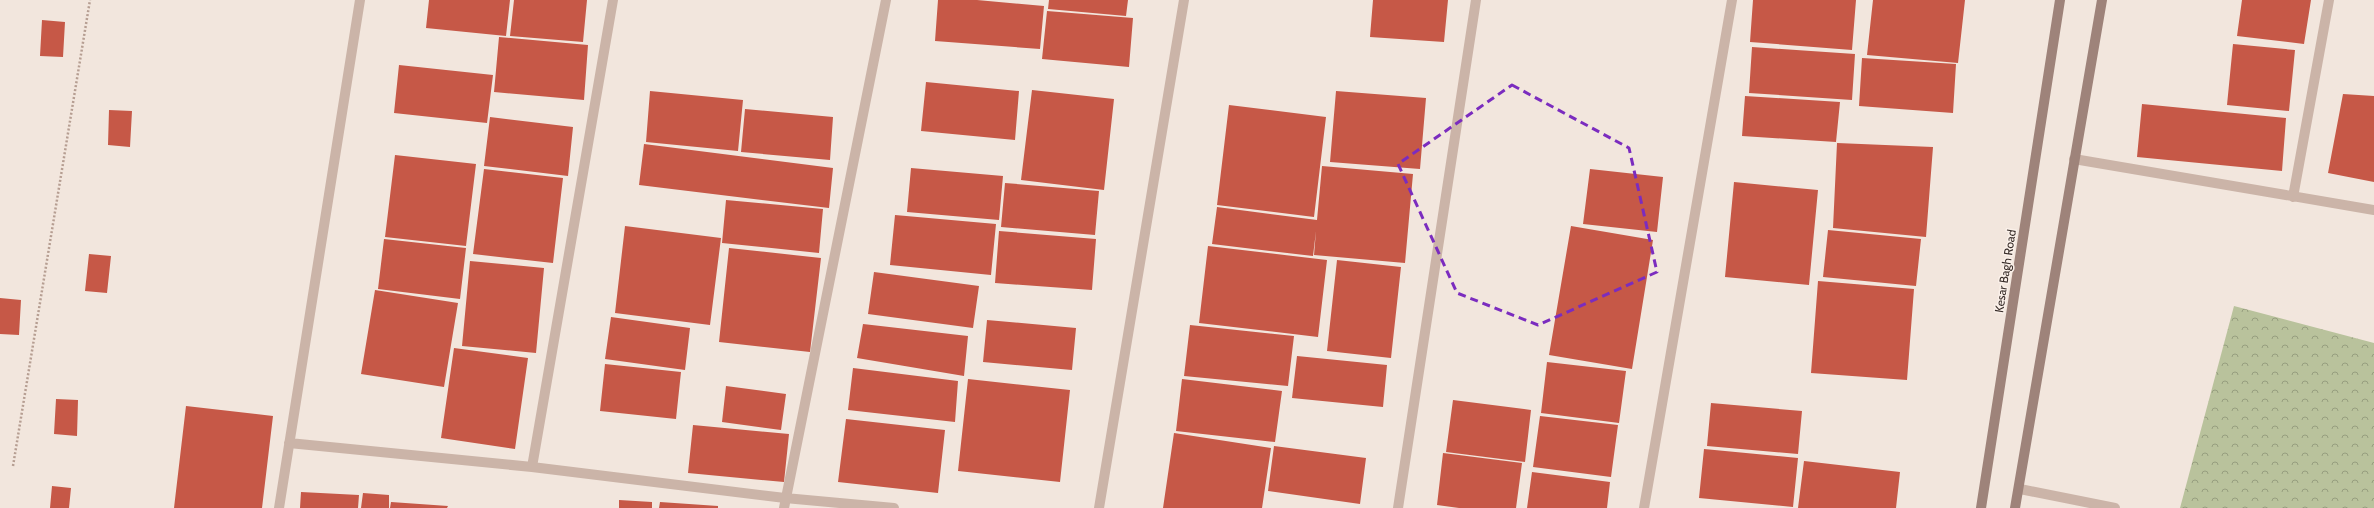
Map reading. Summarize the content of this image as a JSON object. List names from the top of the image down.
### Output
{
  "streets": {
    "main road": ["Kesar Bagh Road"]
  }
}
